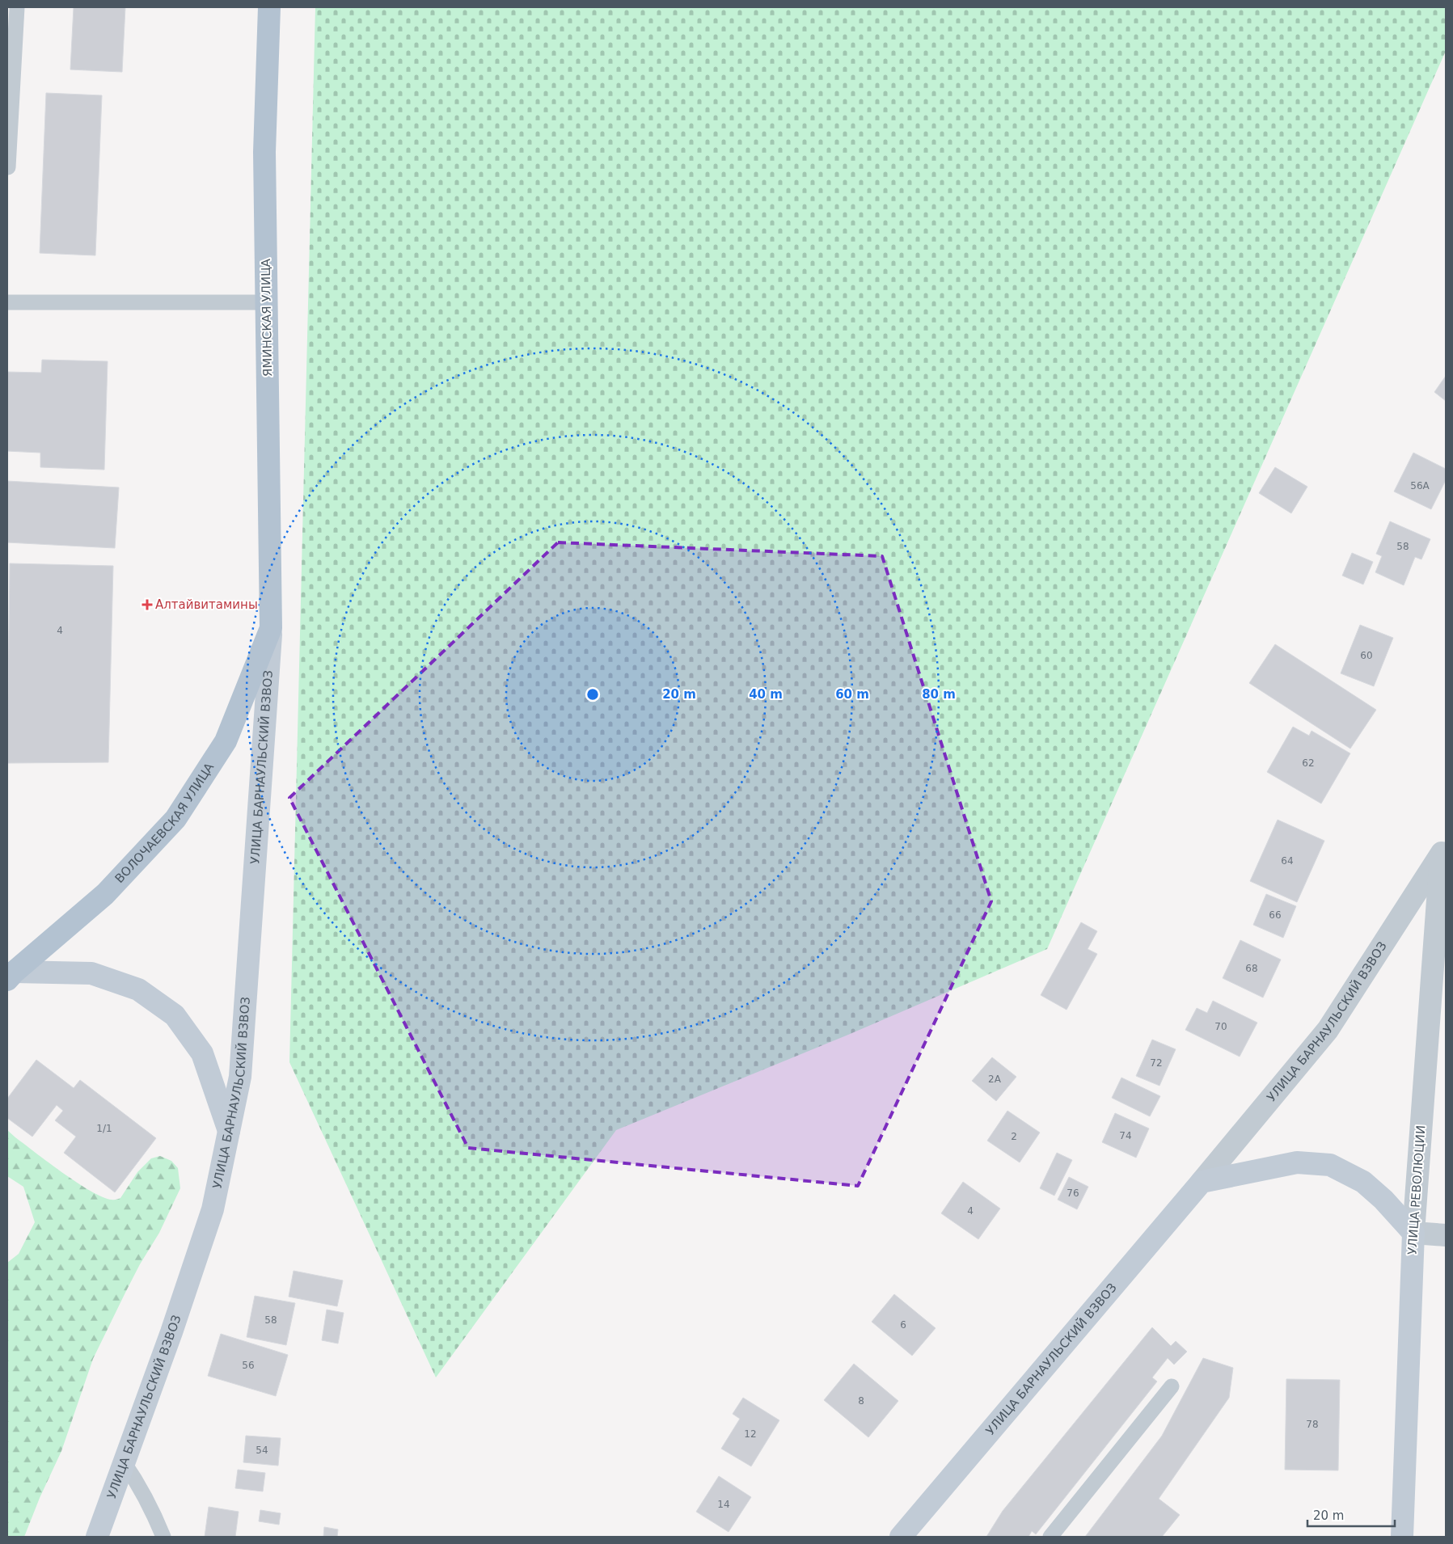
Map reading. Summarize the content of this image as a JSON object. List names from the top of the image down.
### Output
{
  "streets": {
    "main road": [
      "ЯМИНСКАЯ УЛИЦА",
      "УЛИЦА БАРНАУЛЬСКИЙ ВЗВОЗ",
      "ВОЛОЧАЕВСКАЯ УЛИЦА",
      "УЛИЦА РЕВОЛЮЦИИ"
    ]
  },
  "crossings": [
    ["ЯМИНСКАЯ УЛИЦА", "УЛИЦА БАРНАУЛЬСКИЙ ВЗВОЗ"],
    ["ЯМИНСКАЯ УЛИЦА", "ВОЛОЧАЕВСКАЯ УЛИЦА"],
    ["УЛИЦА БАРНАУЛЬСКИЙ ВЗВОЗ", "ВОЛОЧАЕВСКАЯ УЛИЦА"],
    ["УЛИЦА БАРНАУЛЬСКИЙ ВЗВОЗ", "УЛИЦА РЕВОЛЮЦИИ"]
  ],
  "places": {
    "health": ["Алтайвитамины"]
  },
  "house_numbers": [
    "56А",
    "58",
    "4",
    "60",
    "62",
    "64",
    "66",
    "68",
    "70",
    "72",
    "2А",
    "1/1",
    "74",
    "2",
    "76",
    "4",
    "58",
    "6",
    "56",
    "8",
    "78",
    "12",
    "54",
    "14"
  ],
  "scale_bar": "20 m",
  "rings": [
    "20 m",
    "40 m",
    "60 m",
    "80 m"
  ]
}
